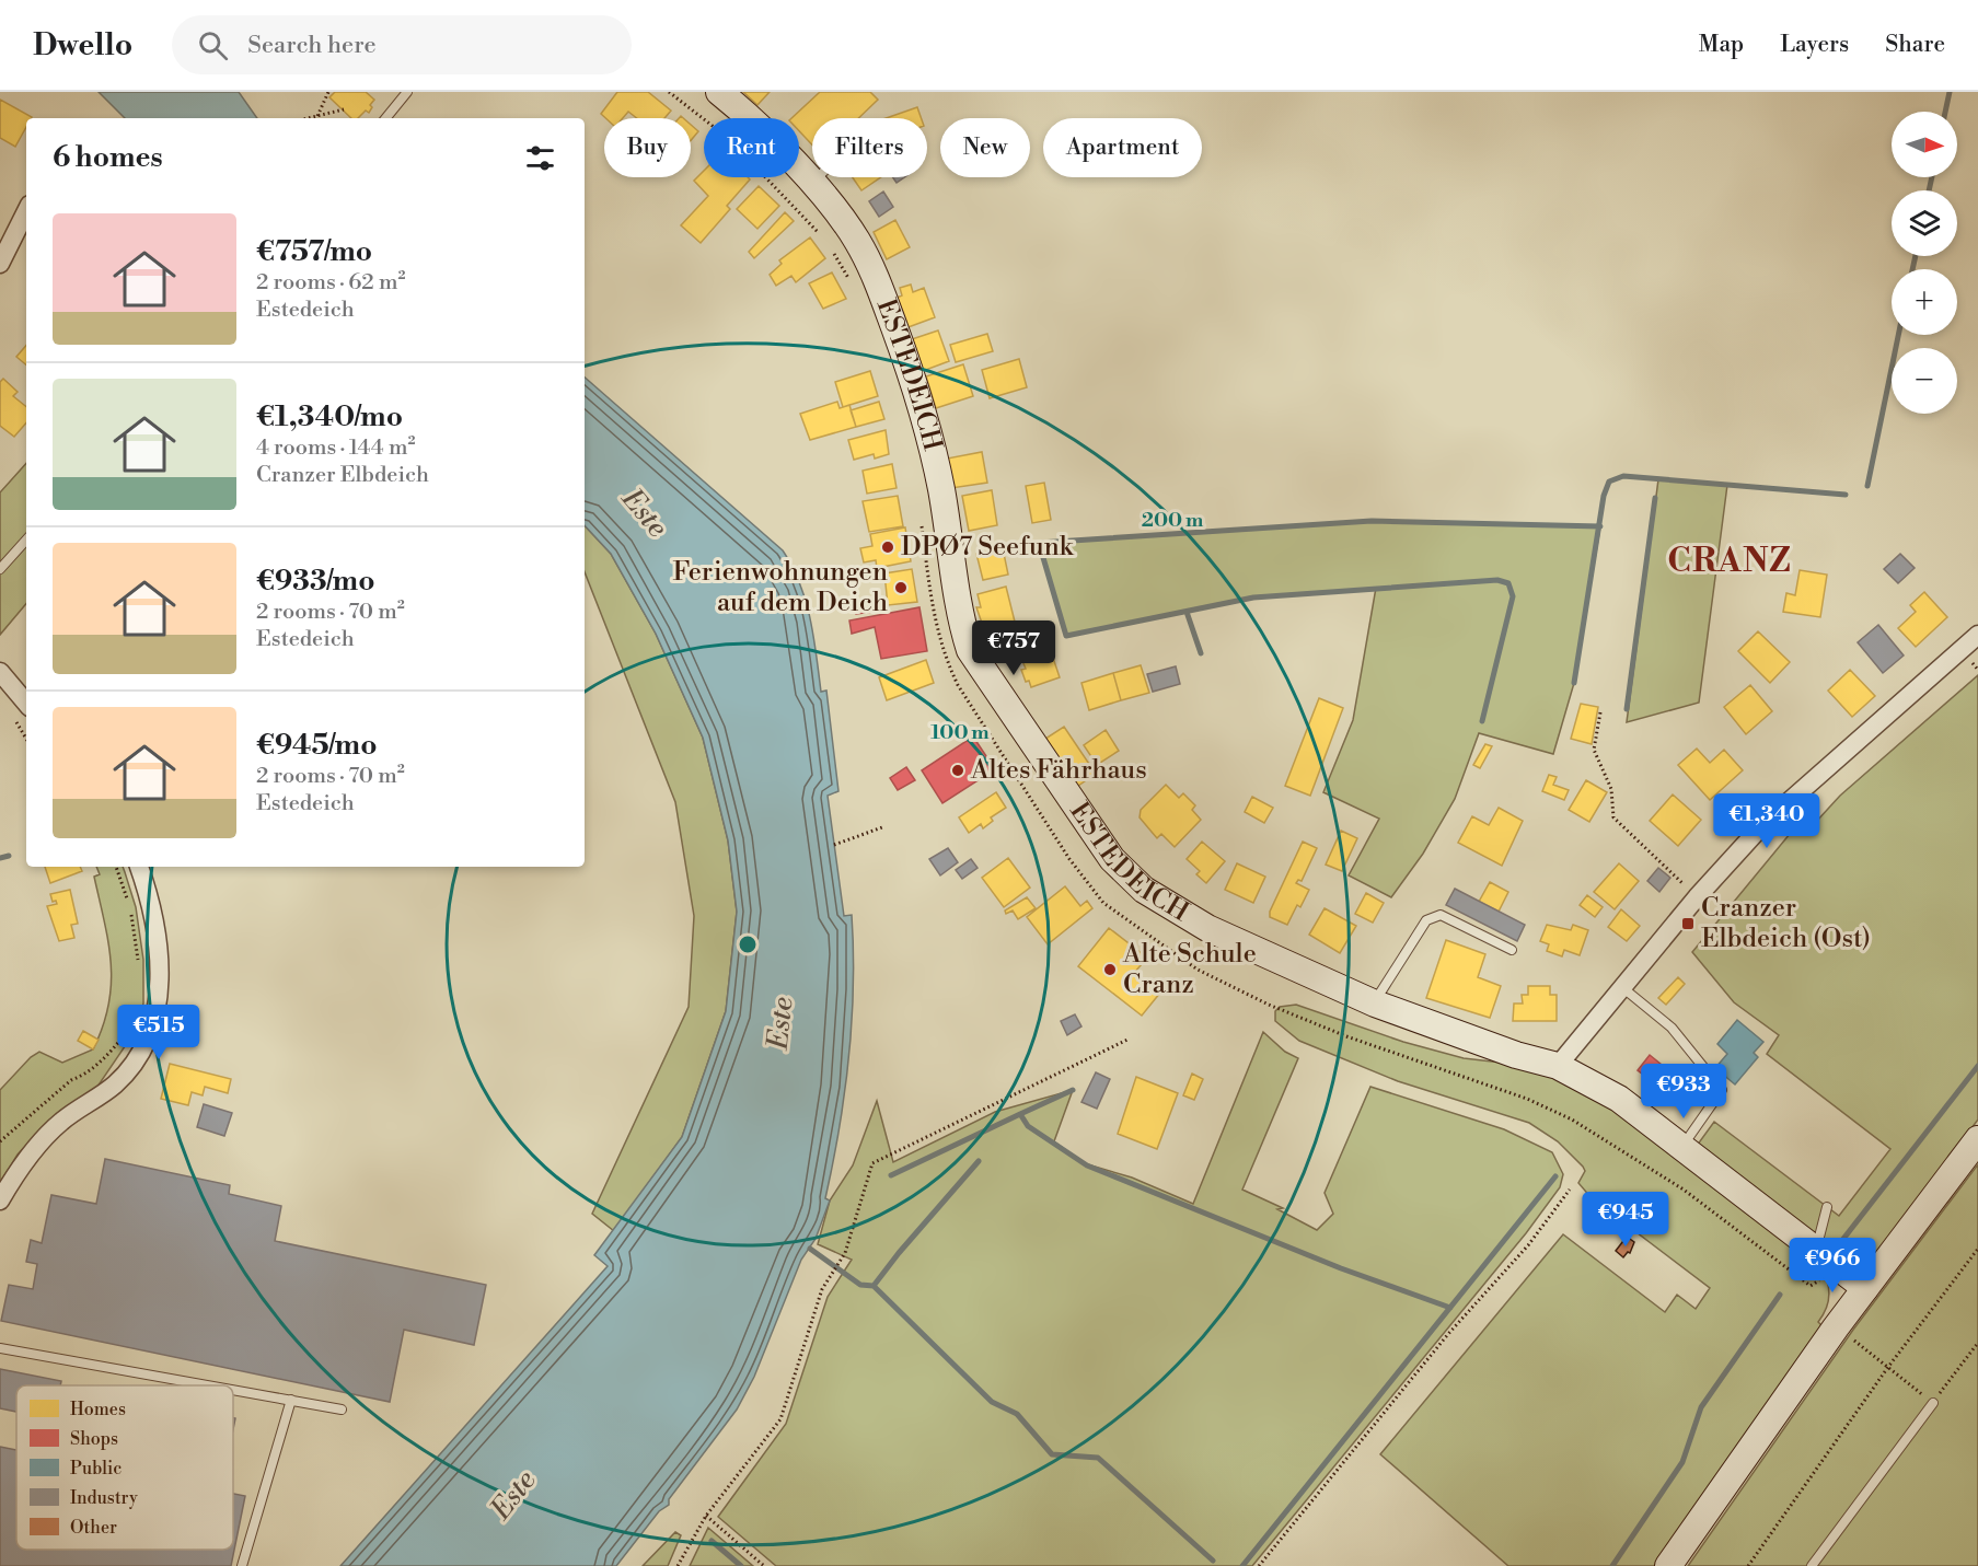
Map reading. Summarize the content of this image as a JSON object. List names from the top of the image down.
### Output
{
  "streets": {
    "street": ["ESTEDEICH"]
  },
  "districts": ["CRANZ"],
  "water": ["Este"],
  "places": {
    "other": [
      "DPØ7 Seefunk",
      "Ferienwohnungen auf dem Deich",
      "Altes Fährhaus",
      "Alte Schule Cranz"
    ],
    "transit": ["Cranzer Elbdeich (Ost)"]
  },
  "legend": [
    "Homes",
    "Shops",
    "Public",
    "Industry",
    "Other"
  ],
  "north": "right",
  "page": {
    "header": "Dwello",
    "search": "Search here",
    "nav": ["Map", "Layers", "Share"],
    "map_buttons": ["+", "−"],
    "chip": [
      "Buy",
      "Rent",
      "Filters",
      "New",
      "Apartment"
    ],
    "heading": "6 homes",
    "list": [
      {
        "name": "€757/mo",
        "note": "2 rooms · 62 m² · Estedeich"
      },
      {
        "name": "€1,340/mo",
        "note": "4 rooms · 144 m² · Cranzer Elbdeich"
      },
      {
        "name": "€933/mo",
        "note": "2 rooms · 70 m² · Estedeich"
      },
      {
        "name": "€945/mo",
        "note": "2 rooms · 70 m² · Estedeich"
      }
    ],
    "price": [
      "€757",
      "€1,340",
      "€515",
      "€933",
      "€945",
      "€966"
    ]
  },
  "rings": ["200 m", "100 m"]
}
